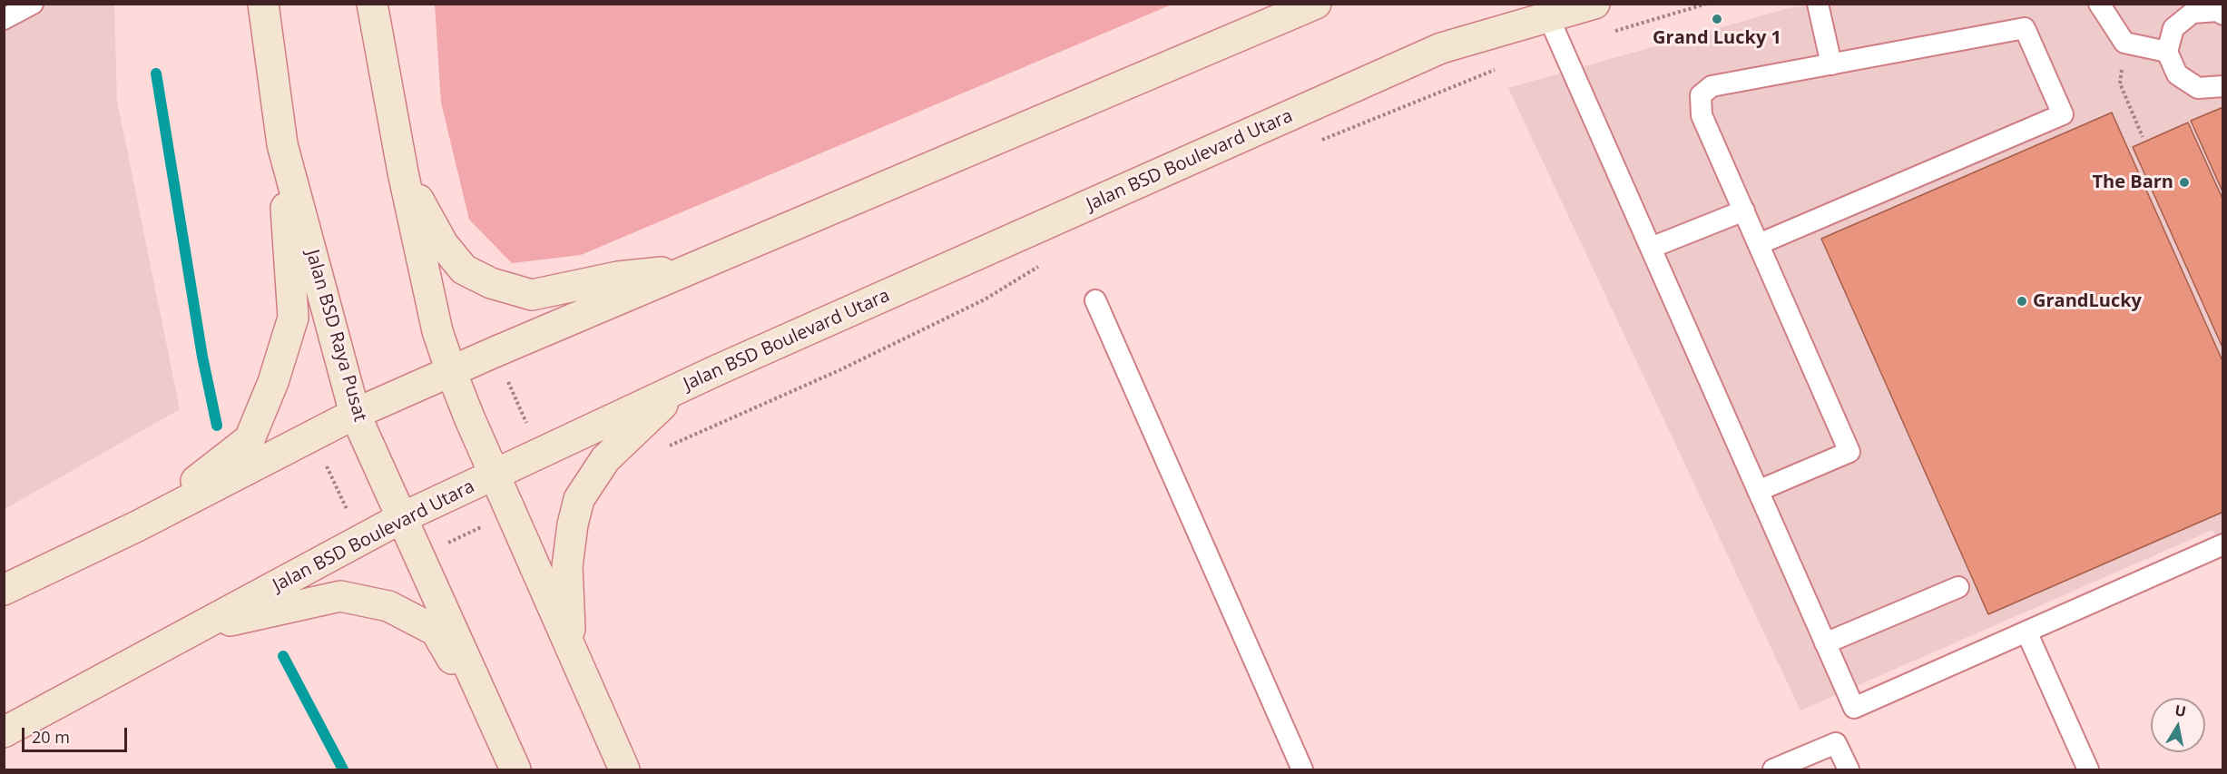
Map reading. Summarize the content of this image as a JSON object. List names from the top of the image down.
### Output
{
  "streets": {
    "main road": ["Jalan BSD Boulevard Utara", "Jalan BSD Raya Pusat"]
  },
  "crossings": [
    ["Jalan BSD Boulevard Utara", "Jalan BSD Raya Pusat"]
  ],
  "places": ["Grand Lucky 1", "The Barn", "GrandLucky"],
  "scale_bar": "20 m",
  "north": "top"
}
